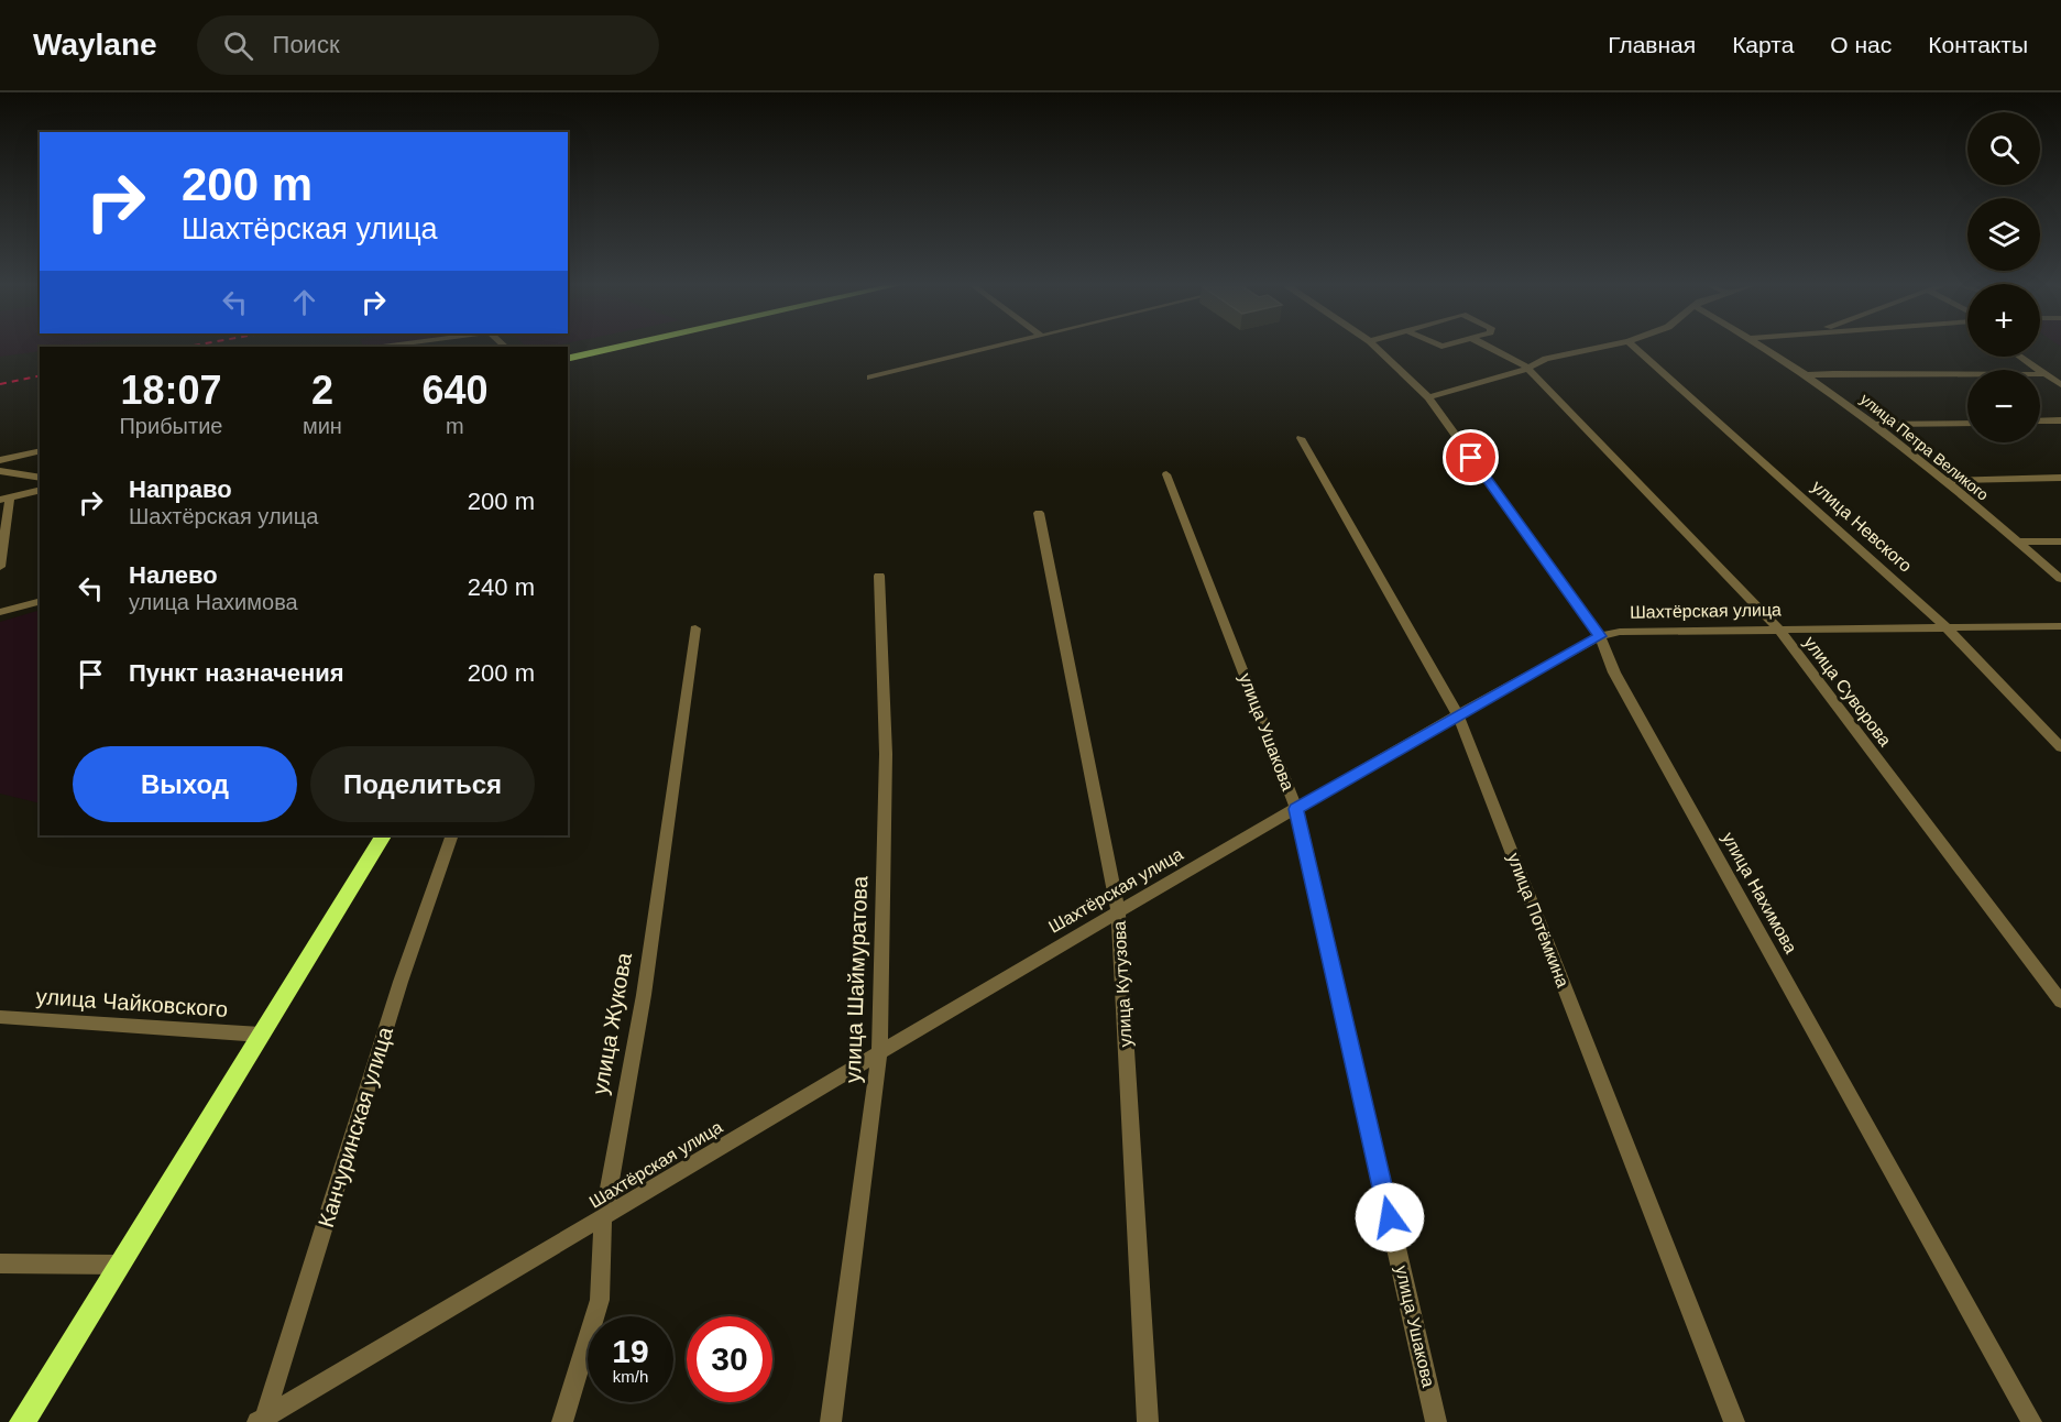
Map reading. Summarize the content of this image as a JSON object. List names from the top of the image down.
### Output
{
  "streets": {
    "street": [
      "улица Петра Великого",
      "улица Невского",
      "Шахтёрская улица",
      "улица Суворова",
      "улица Ушакова",
      "улица Нахимова",
      "улица Потёмкина",
      "улица Шаймуратова",
      "улица Кутузова",
      "улица Чайковского",
      "улица Жукова",
      "Канчуринская улица"
    ]
  },
  "crossings": [
    ["улица Невского", "Шахтёрская улица"],
    ["Шахтёрская улица", "улица Суворова"],
    ["Шахтёрская улица", "улица Ушакова"],
    ["Шахтёрская улица", "улица Нахимова"],
    ["Шахтёрская улица", "улица Потёмкина"],
    ["Шахтёрская улица", "улица Шаймуратова"],
    ["Шахтёрская улица", "улица Кутузова"],
    ["Шахтёрская улица", "улица Жукова"],
    ["Шахтёрская улица", "Канчуринская улица"]
  ],
  "page": {
    "header": "Waylane",
    "search": "Поиск",
    "nav": [
      "Главная",
      "Карта",
      "О нас",
      "Контакты"
    ],
    "map_buttons": ["+", "−"],
    "turn": ["200 m", "Шахтёрская улица"],
    "eta": [
      "18:07",
      "Прибытие",
      "2",
      "мин",
      "640",
      "m"
    ],
    "list": [
      {
        "name": "Направо",
        "note": "Шахтёрская улица",
        "value": "200 m"
      },
      {
        "name": "Налево",
        "note": "улица Нахимова",
        "value": "240 m"
      },
      {
        "name": "Пункт назначения",
        "value": "200 m"
      }
    ],
    "buttons": ["Выход", "Поделиться"],
    "speed": "19 km/h",
    "limit": "30"
  }
}
